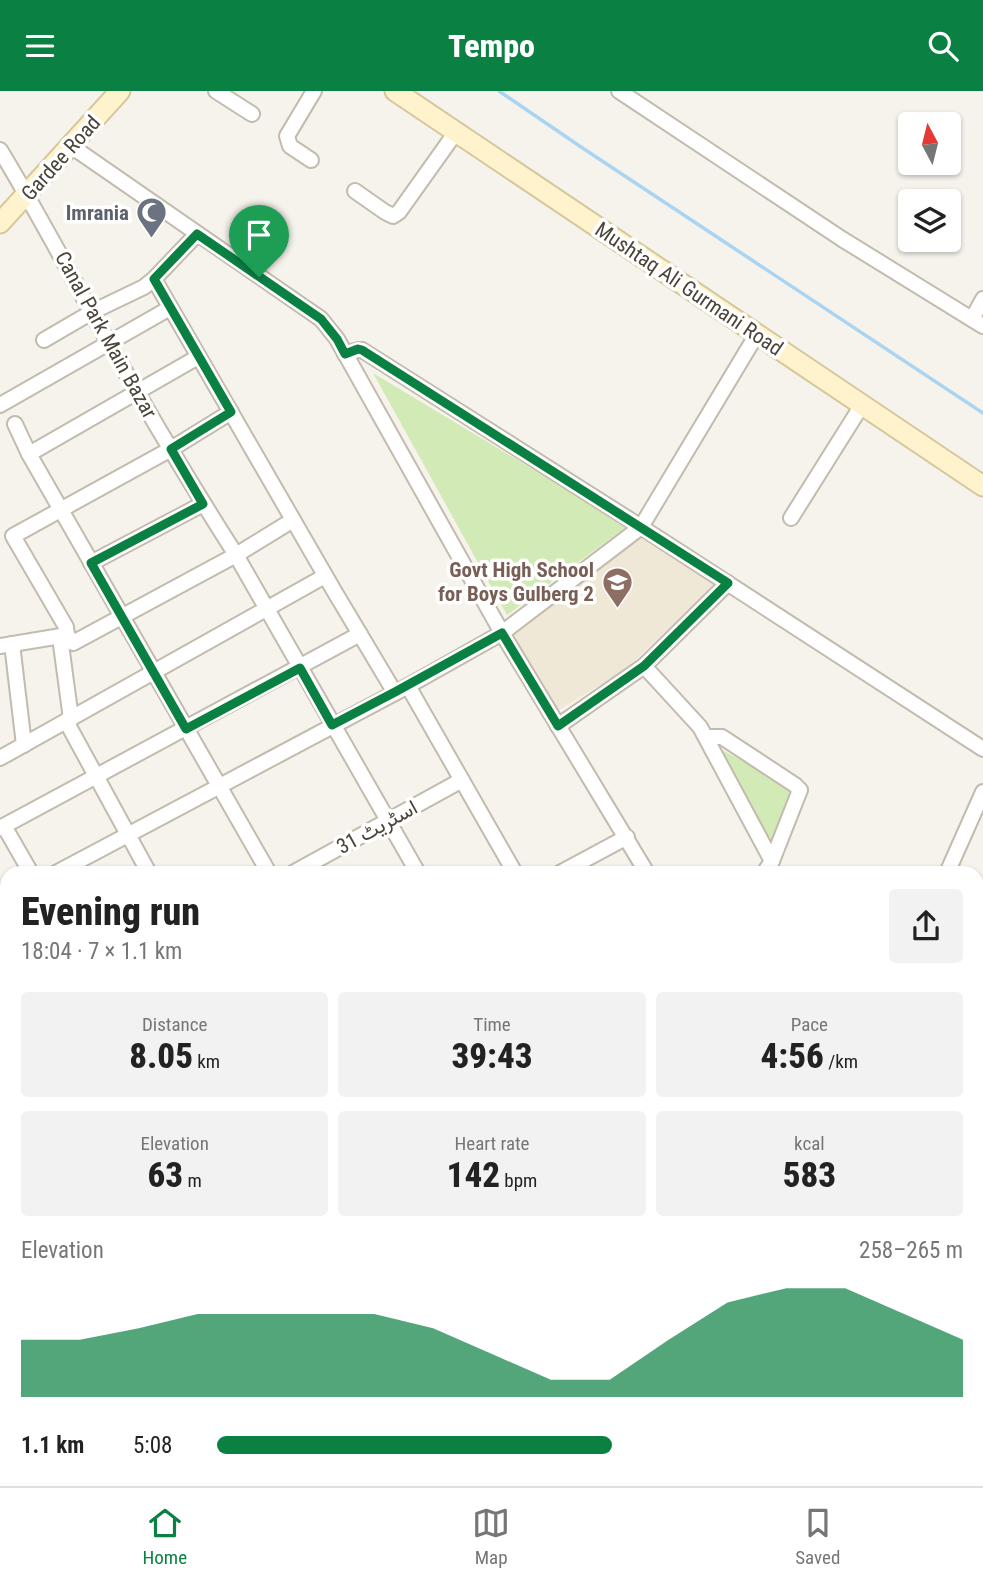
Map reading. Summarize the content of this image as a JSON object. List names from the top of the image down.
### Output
{
  "streets": {
    "street": [
      "Gardee Road",
      "Mushtaq Ali Gurmani Road",
      "Canal Park Main Bazar",
      "اسٹریٹ 31"
    ]
  },
  "crossings": [
    ["Gardee Road", "Canal Park Main Bazar"],
    ["Canal Park Main Bazar", "اسٹریٹ 31"]
  ],
  "places": {
    "mosque": ["Imrania"],
    "school or university": ["Govt High School for Boys Gulberg 2"]
  },
  "north": "top",
  "page": {
    "header": "Tempo",
    "heading": ["Evening run", "18:04 · 7 × 1.1 km"],
    "stats": [
      ["Distance", "8.05 km"],
      ["Time", "39:43"],
      ["Pace", "4:56 /km"],
      ["Elevation", "63 m"],
      ["Heart rate", "142 bpm"],
      ["kcal", "583"]
    ],
    "chart": ["Elevation", "258–265 m"],
    "list": [
      {
        "name": "1.1 km",
        "note": "5:08"
      }
    ],
    "tabs": ["Home", "Map", "Saved"]
  }
}
